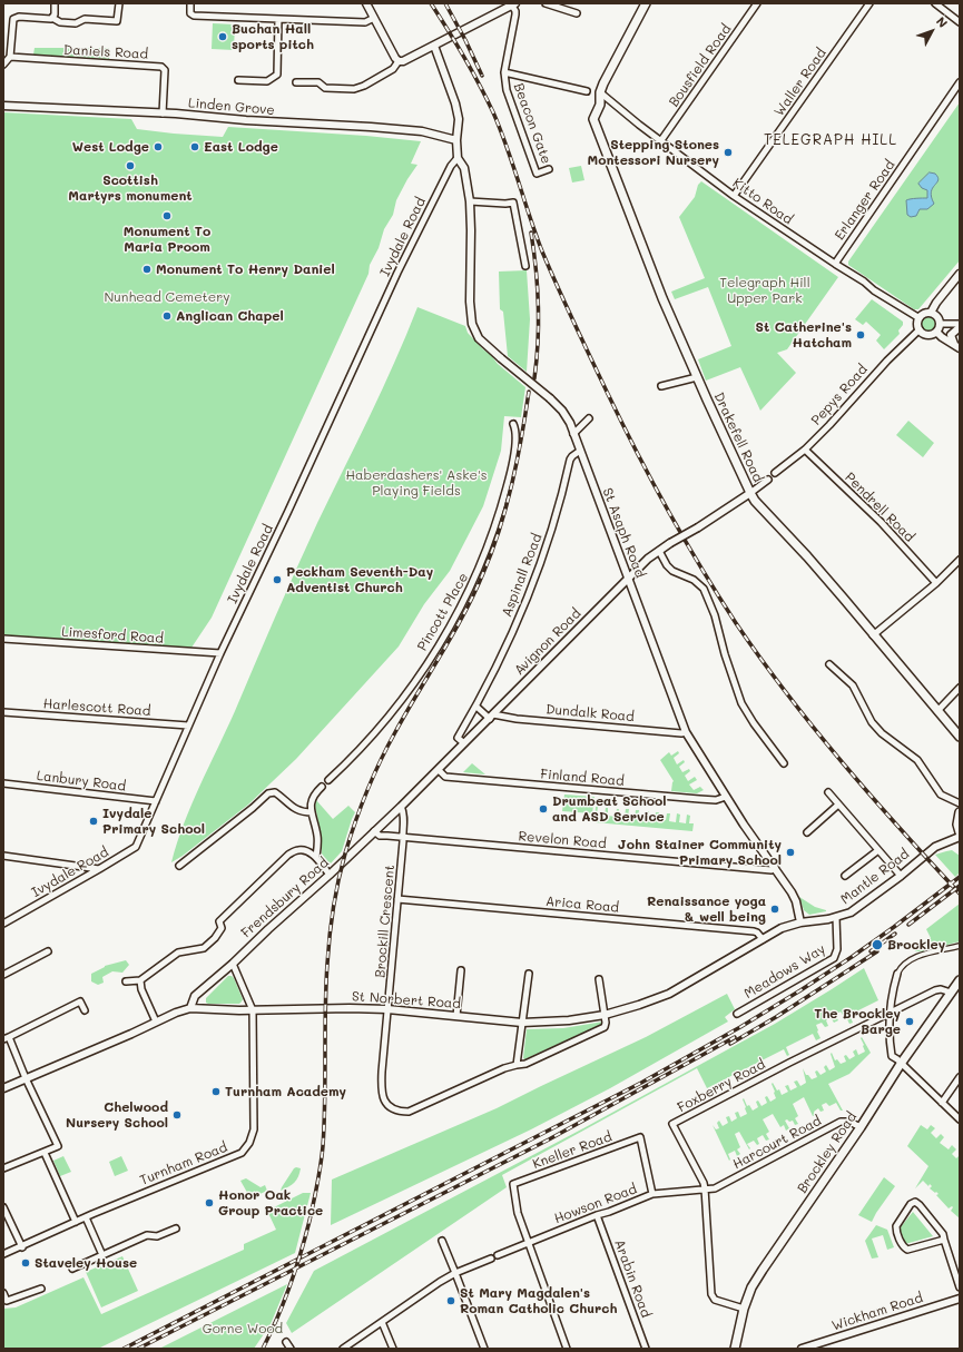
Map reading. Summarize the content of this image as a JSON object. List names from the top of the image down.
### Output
{
  "streets": {
    "main road": ["Drakefell Road", "Brockley Road"],
    "street": [
      "Daniels Road",
      "Bousfield Road",
      "Waller Road",
      "Linden Grove",
      "Beacon Gate",
      "Erlanger Road",
      "Kitto Road",
      "Ivydale Road",
      "Pepys Road",
      "Pendrell Road",
      "St Asaph Road",
      "Aspinall Road",
      "Pincott Place",
      "Limesford Road",
      "Avignon Road",
      "Harlescott Road",
      "Dundalk Road",
      "Finland Road",
      "Lanbury Road",
      "Revelon Road",
      "Mantle Road",
      "Frendsbury Road",
      "Arica Road",
      "Brockill Crescent",
      "Meadows Way",
      "St Norbert Road",
      "Foxberry Road",
      "Harcourt Road",
      "Kneller Road",
      "Turnham Road",
      "Howson Road",
      "Arabin Road",
      "Wickham Road"
    ]
  },
  "crossings": [
    ["Daniels Road", "Linden Grove"],
    ["Bousfield Road", "Kitto Road"],
    ["Waller Road", "Kitto Road"],
    ["Linden Grove", "St Asaph Road"],
    ["Erlanger Road", "Kitto Road"],
    ["Kitto Road", "Pepys Road"],
    ["Kitto Road", "Drakefell Road"],
    ["Ivydale Road", "St Asaph Road"],
    ["Ivydale Road", "Limesford Road"],
    ["Ivydale Road", "Harlescott Road"],
    ["Ivydale Road", "Lanbury Road"],
    ["Pepys Road", "Pendrell Road"],
    ["Drakefell Road", "Avignon Road"],
    ["St Asaph Road", "Aspinall Road"],
    ["St Asaph Road", "Avignon Road"],
    ["St Asaph Road", "Dundalk Road"],
    ["St Asaph Road", "Finland Road"],
    ["St Asaph Road", "Revelon Road"],
    ["St Asaph Road", "Mantle Road"],
    ["St Asaph Road", "St Norbert Road"],
    ["Aspinall Road", "Avignon Road"],
    ["Avignon Road", "Dundalk Road"],
    ["Avignon Road", "Finland Road"],
    ["Avignon Road", "Frendsbury Road"],
    ["Revelon Road", "Frendsbury Road"],
    ["Revelon Road", "Brockill Crescent"],
    ["Mantle Road", "Meadows Way"],
    ["Mantle Road", "St Norbert Road"],
    ["Frendsbury Road", "St Norbert Road"],
    ["Frendsbury Road", "Turnham Road"],
    ["Arica Road", "Brockill Crescent"],
    ["Arica Road", "St Norbert Road"],
    ["Brockill Crescent", "St Norbert Road"],
    ["St Norbert Road", "Turnham Road"],
    ["Foxberry Road", "Harcourt Road"],
    ["Foxberry Road", "Brockley Road"],
    ["Foxberry Road", "Howson Road"],
    ["Harcourt Road", "Brockley Road"],
    ["Harcourt Road", "Howson Road"],
    ["Kneller Road", "Howson Road"],
    ["Howson Road", "Arabin Road"]
  ],
  "districts": ["TELEGRAPH HILL"],
  "parks": [
    "Telegraph Hill Upper Park",
    "Nunhead Cemetery",
    "Haberdashers' Aske's Playing Fields",
    "Gorne Wood"
  ],
  "places": [
    "Buchan Hall sports pitch",
    "West Lodge",
    "East Lodge",
    "Stepping Stones Montessori Nursery",
    "Scottish Martyrs monument",
    "Monument To Maria Proom",
    "Monument To Henry Daniel",
    "Anglican Chapel",
    "St Catherine's Hatcham",
    "Peckham Seventh-Day Adventist Church",
    "Drumbeat School and ASD Service",
    "Ivydale Primary School",
    "John Stainer Community Primary School",
    "Renaissance yoga & well being",
    "Brockley",
    "The Brockley Barge",
    "Turnham Academy",
    "Chelwood Nursery School",
    "Honor Oak Group Practice",
    "Staveley House",
    "St Mary Magdalen's Roman Catholic Church"
  ],
  "north": "top right"
}
